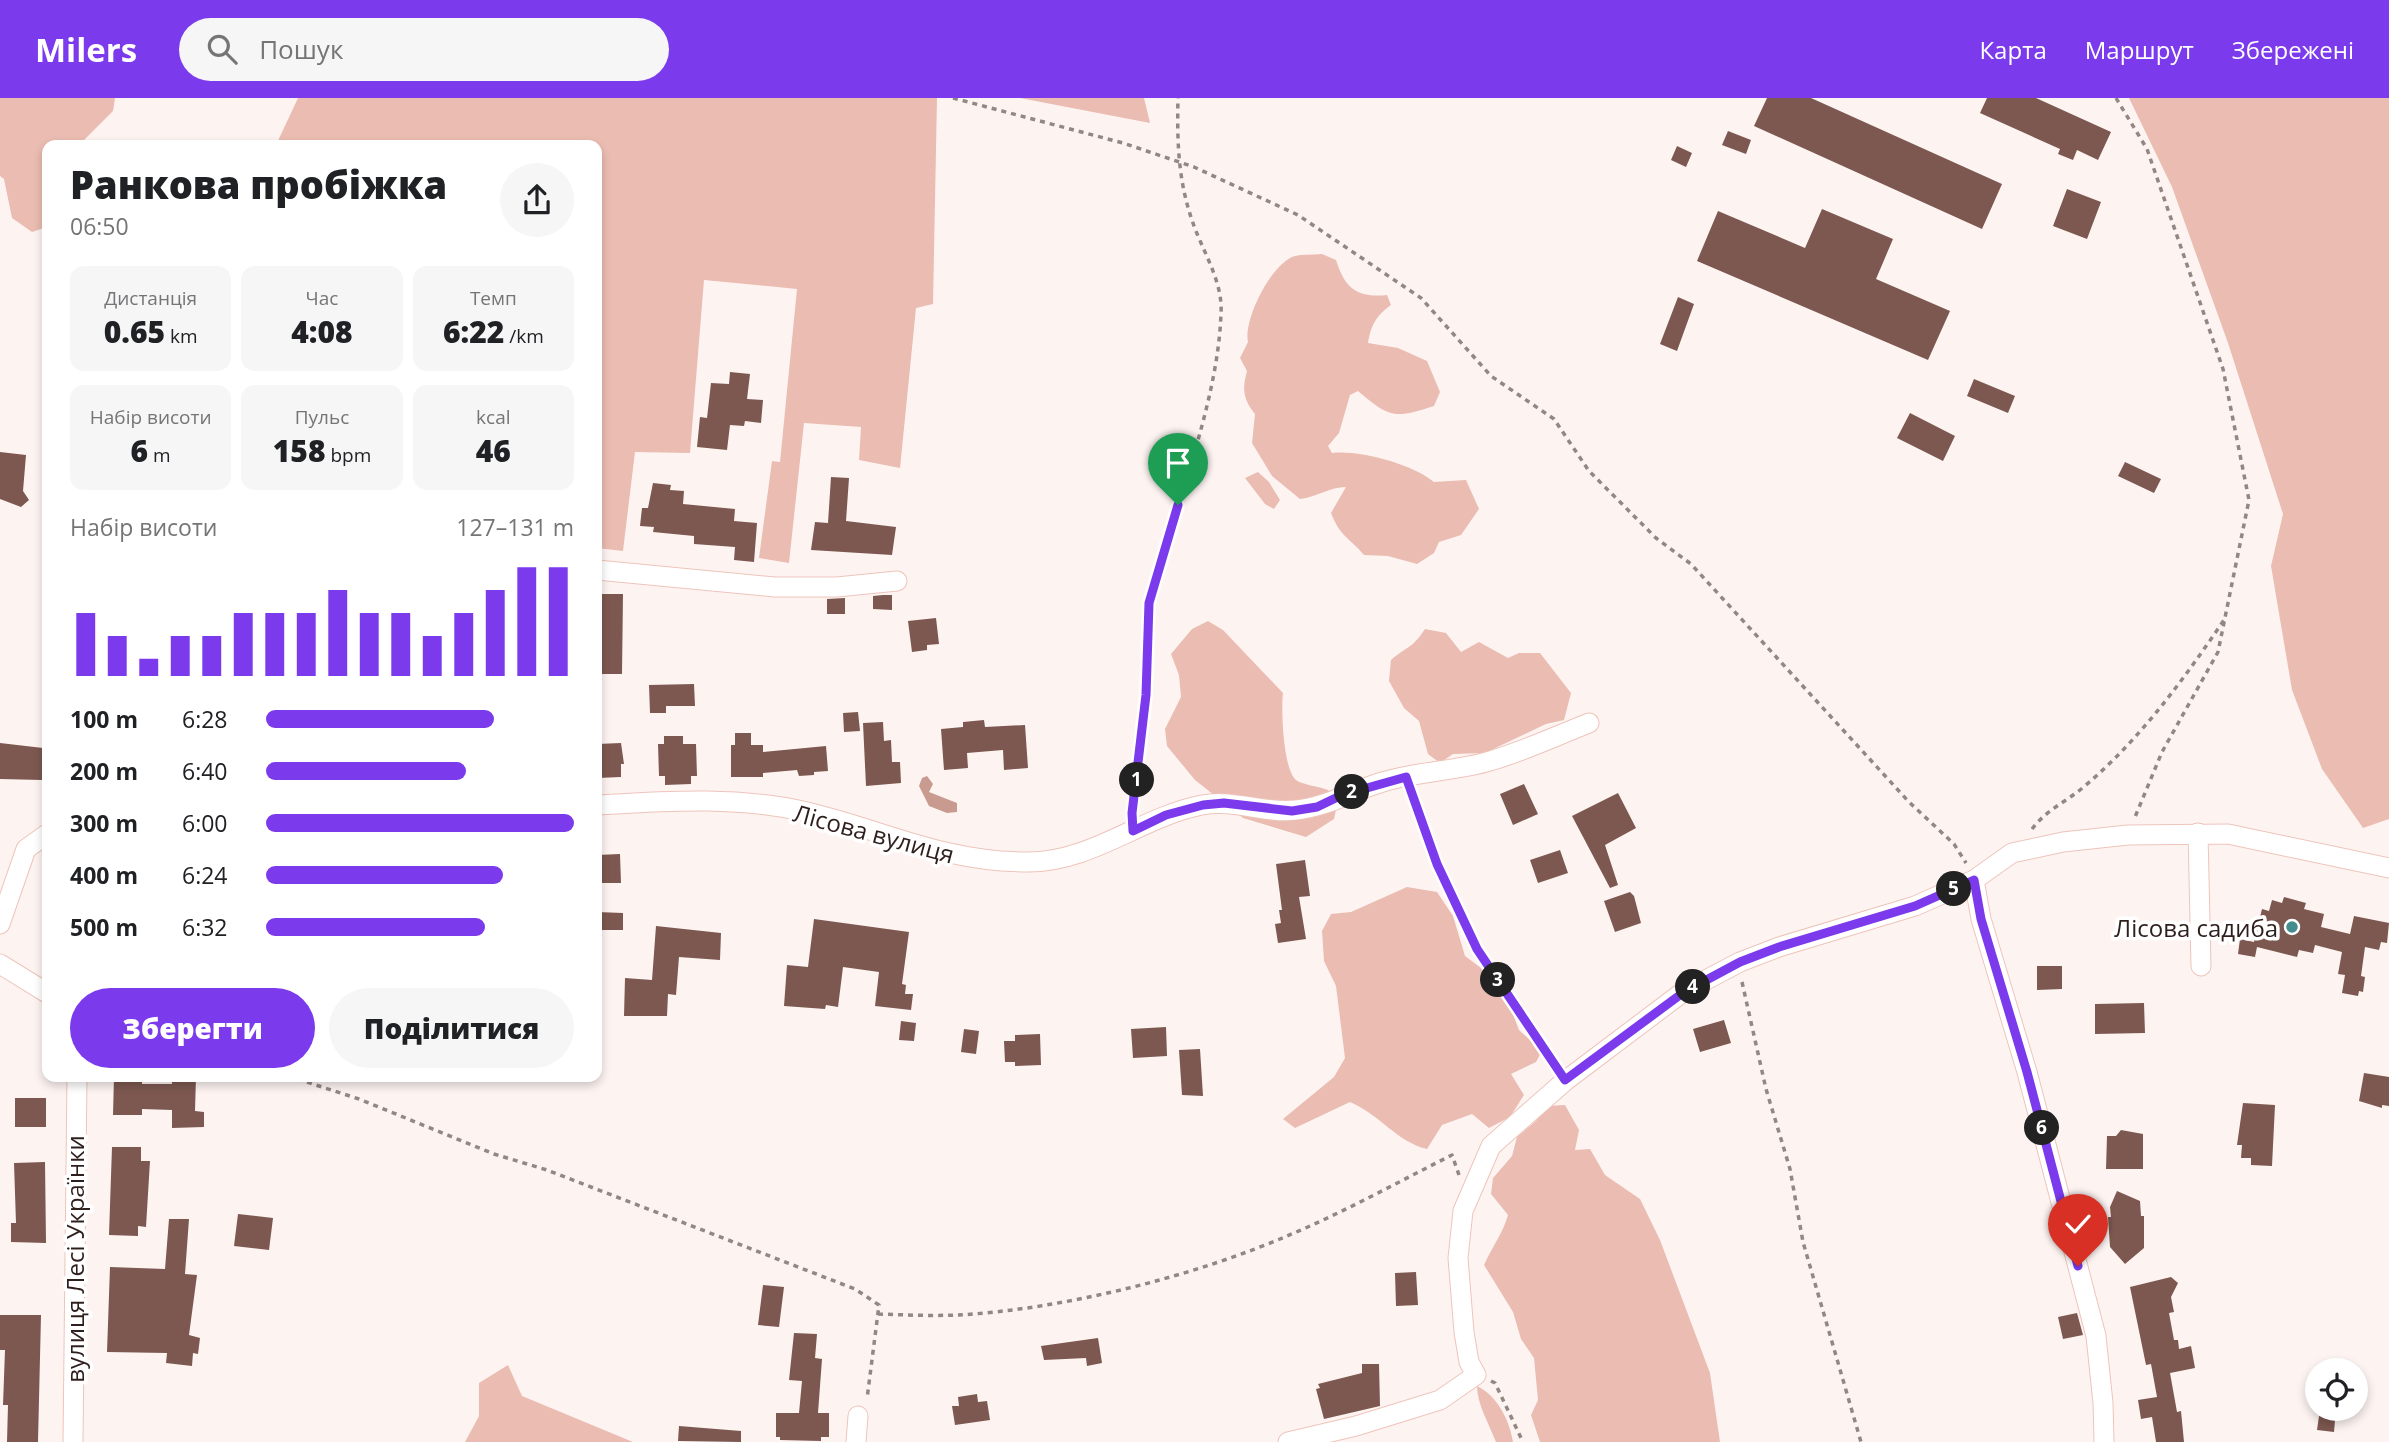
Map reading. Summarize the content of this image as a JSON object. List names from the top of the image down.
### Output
{
  "streets": {
    "street": ["Лісова вулиця", "вулиця Лесі Українки"]
  },
  "places": ["Лісова садиба"],
  "page": {
    "header": "Milers",
    "search": "Пошук",
    "nav": ["Карта", "Маршрут", "Збережені"],
    "heading": ["Ранкова пробіжка", "06:50"],
    "stats": [
      ["Дистанція", "0.65 km"],
      ["Час", "4:08"],
      ["Темп", "6:22 /km"],
      ["Набір висоти", "6 m"],
      ["Пульс", "158 bpm"],
      ["kcal", "46"]
    ],
    "chart": ["Набір висоти", "127–131 m"],
    "list": [
      {
        "name": "100 m",
        "note": "6:28"
      },
      {
        "name": "200 m",
        "note": "6:40"
      },
      {
        "name": "300 m",
        "note": "6:00"
      },
      {
        "name": "400 m",
        "note": "6:24"
      },
      {
        "name": "500 m",
        "note": "6:32"
      }
    ],
    "pins": [
      "1",
      "2",
      "5",
      "3",
      "4",
      "6"
    ],
    "buttons": ["Зберегти", "Поділитися"]
  }
}
